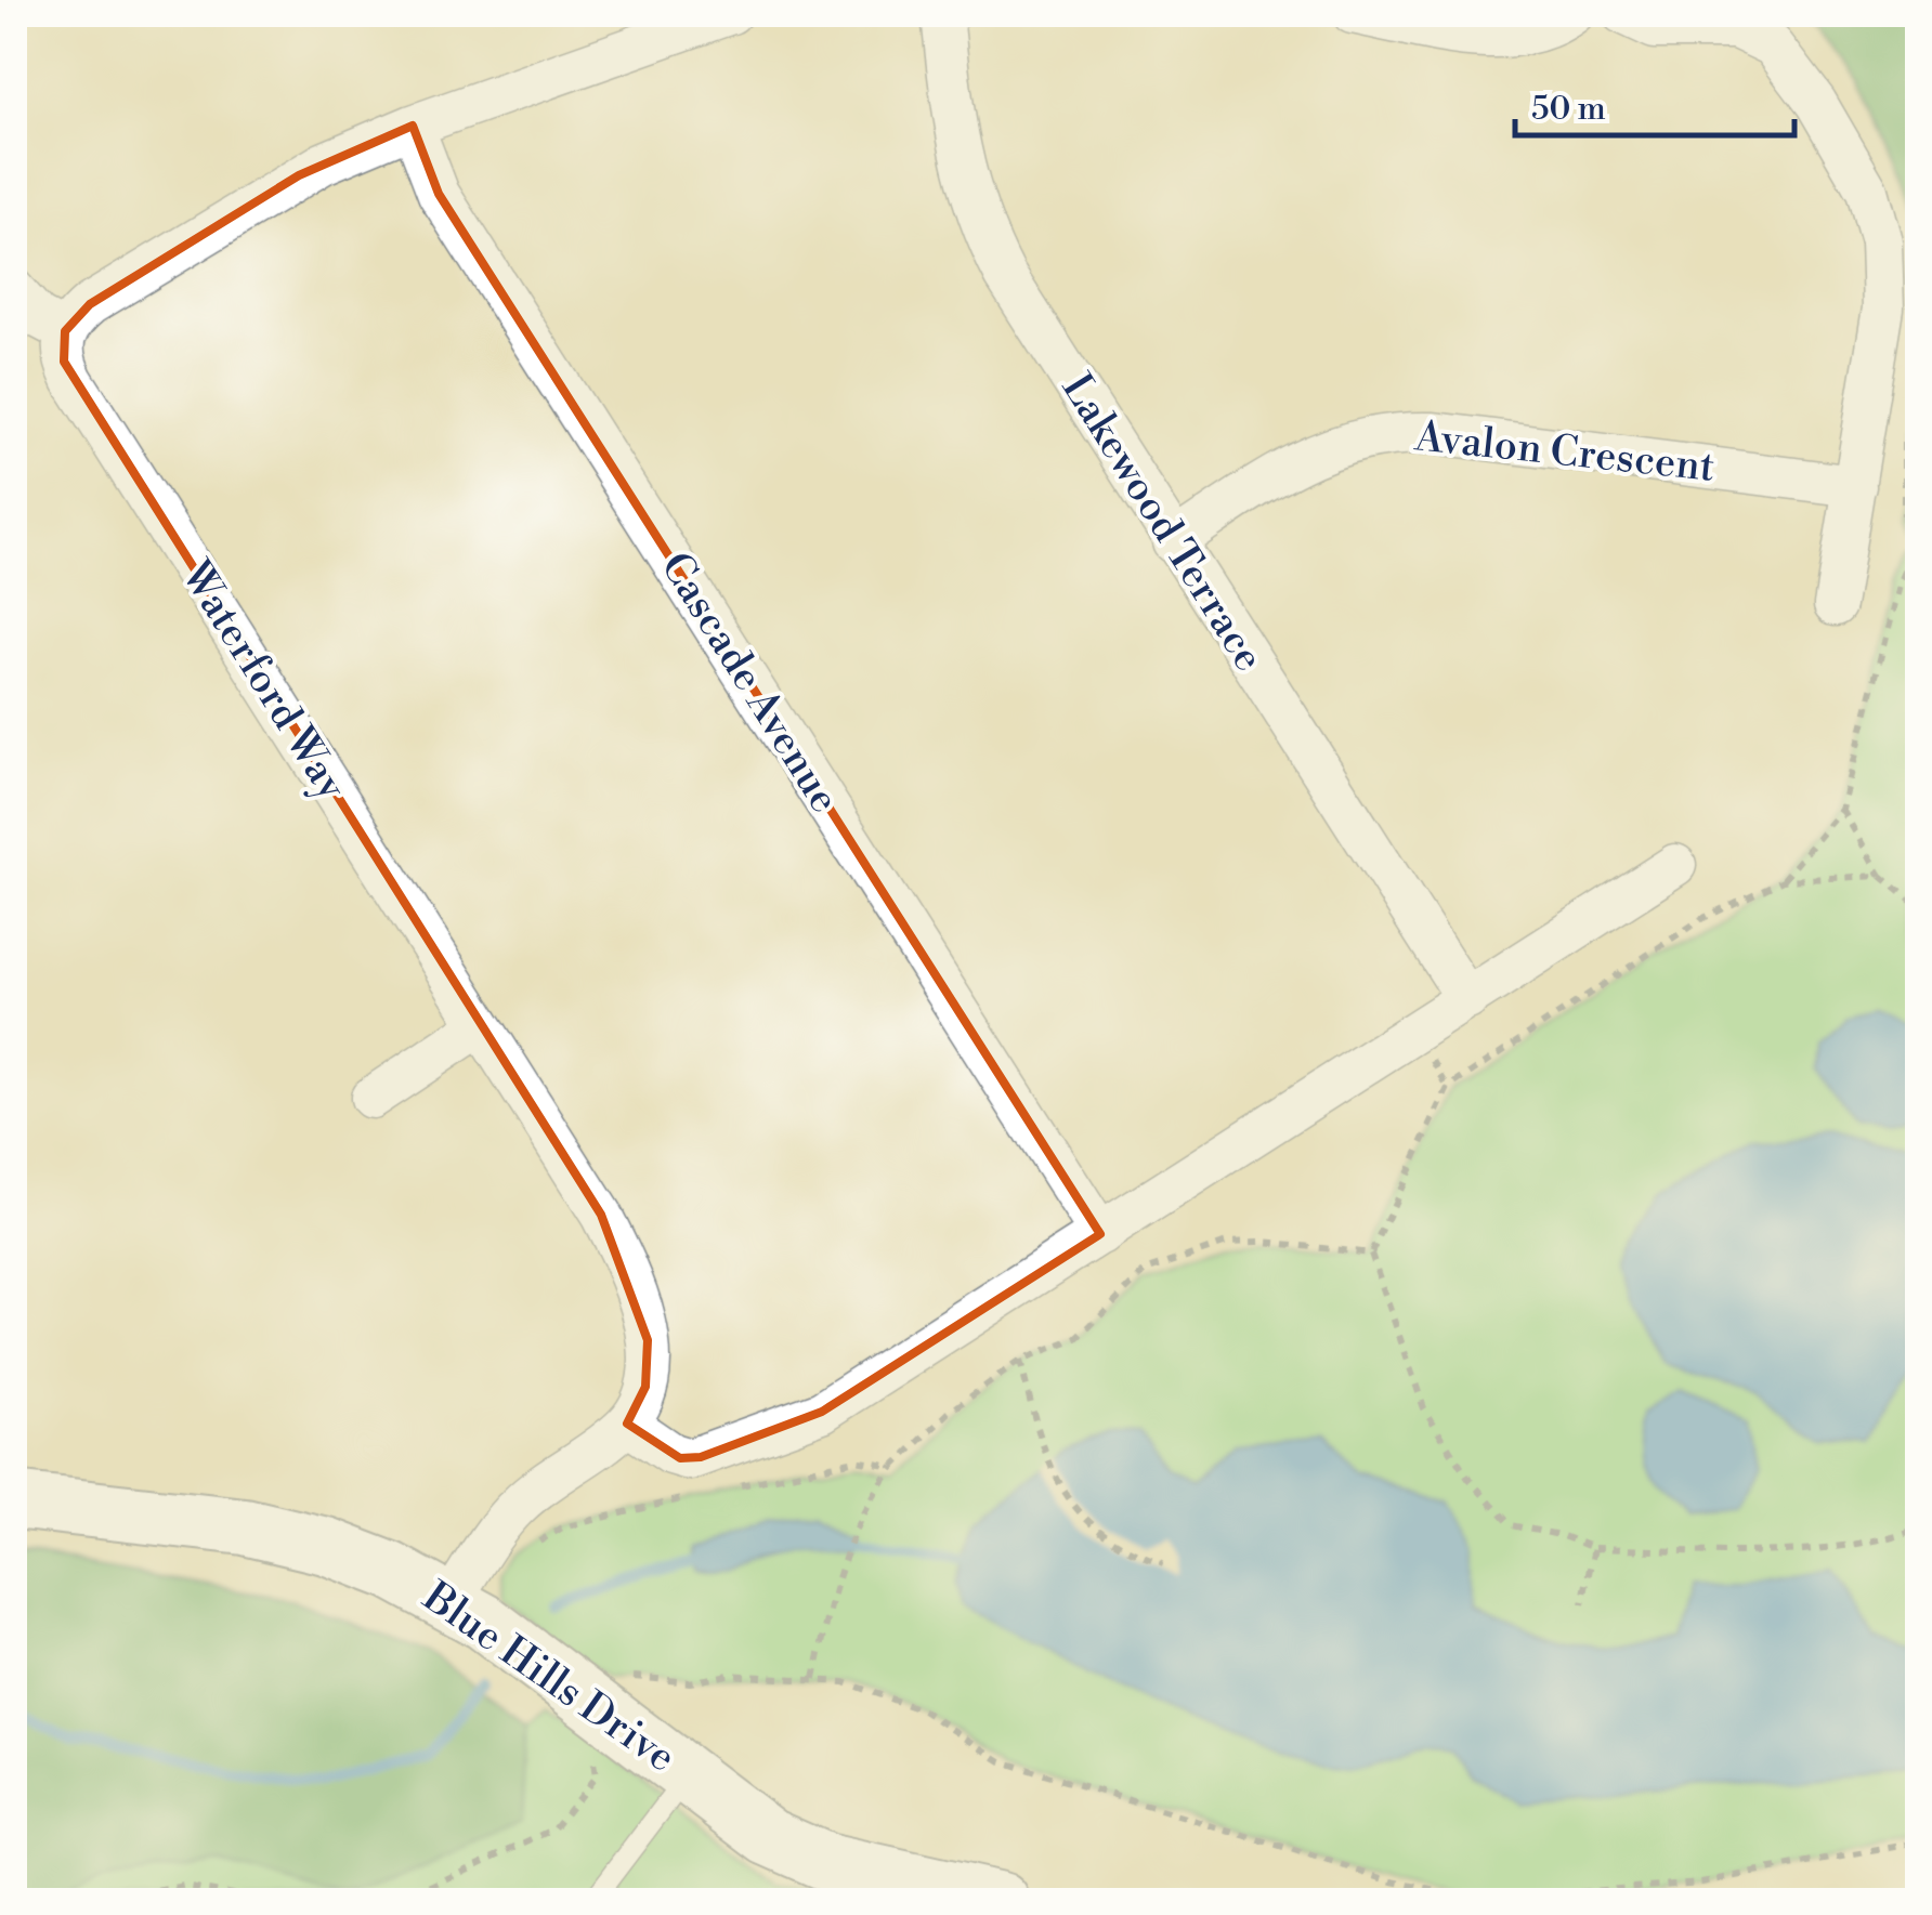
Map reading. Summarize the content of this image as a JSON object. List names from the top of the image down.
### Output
{
  "streets": {
    "street": [
      "Avalon Crescent",
      "Lakewood Terrace",
      "Waterford Way",
      "Cascade Avenue",
      "Blue Hills Drive"
    ]
  },
  "crossings": [
    ["Avalon Crescent", "Lakewood Terrace"],
    ["Waterford Way", "Blue Hills Drive"]
  ],
  "scale_bar": "50 m"
}
